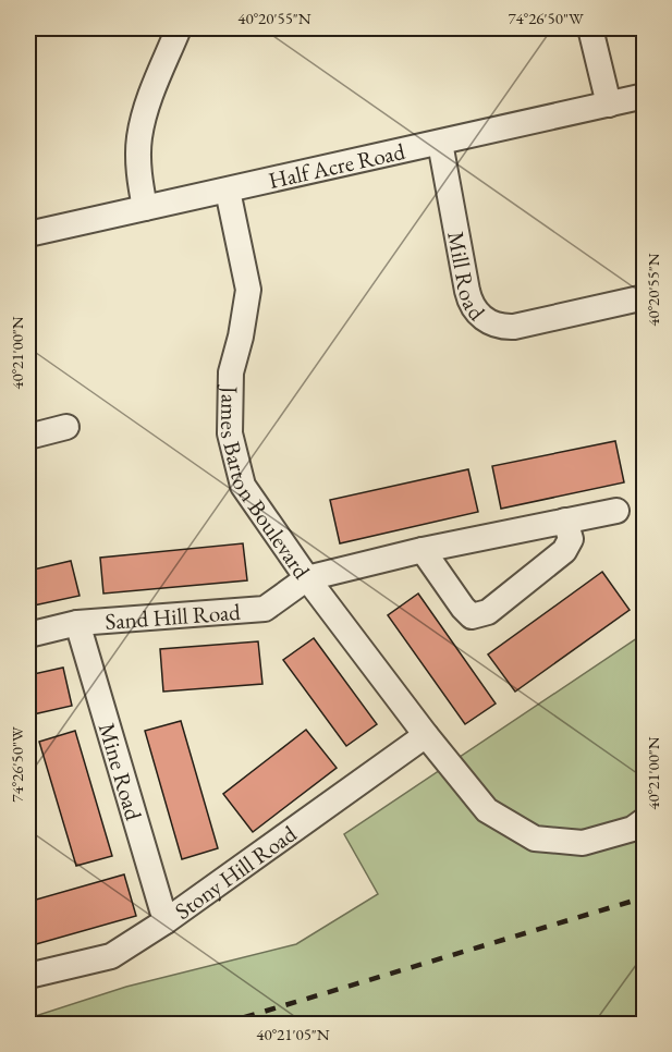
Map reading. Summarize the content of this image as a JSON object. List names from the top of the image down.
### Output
{
  "streets": {
    "street": [
      "Half Acre Road",
      "Mill Road",
      "James Barton Boulevard",
      "Sand Hill Road",
      "Mine Road",
      "Stony Hill Road"
    ]
  },
  "crossings": [
    ["Half Acre Road", "Mill Road"],
    ["Half Acre Road", "James Barton Boulevard"],
    ["James Barton Boulevard", "Sand Hill Road"],
    ["James Barton Boulevard", "Stony Hill Road"],
    ["Sand Hill Road", "Mine Road"],
    ["Mine Road", "Stony Hill Road"]
  ],
  "coordinates": [
    "40°20'55\"N",
    "74°26'50\"W",
    "40°21'00\"N",
    "40°21'05\"N"
  ]
}
